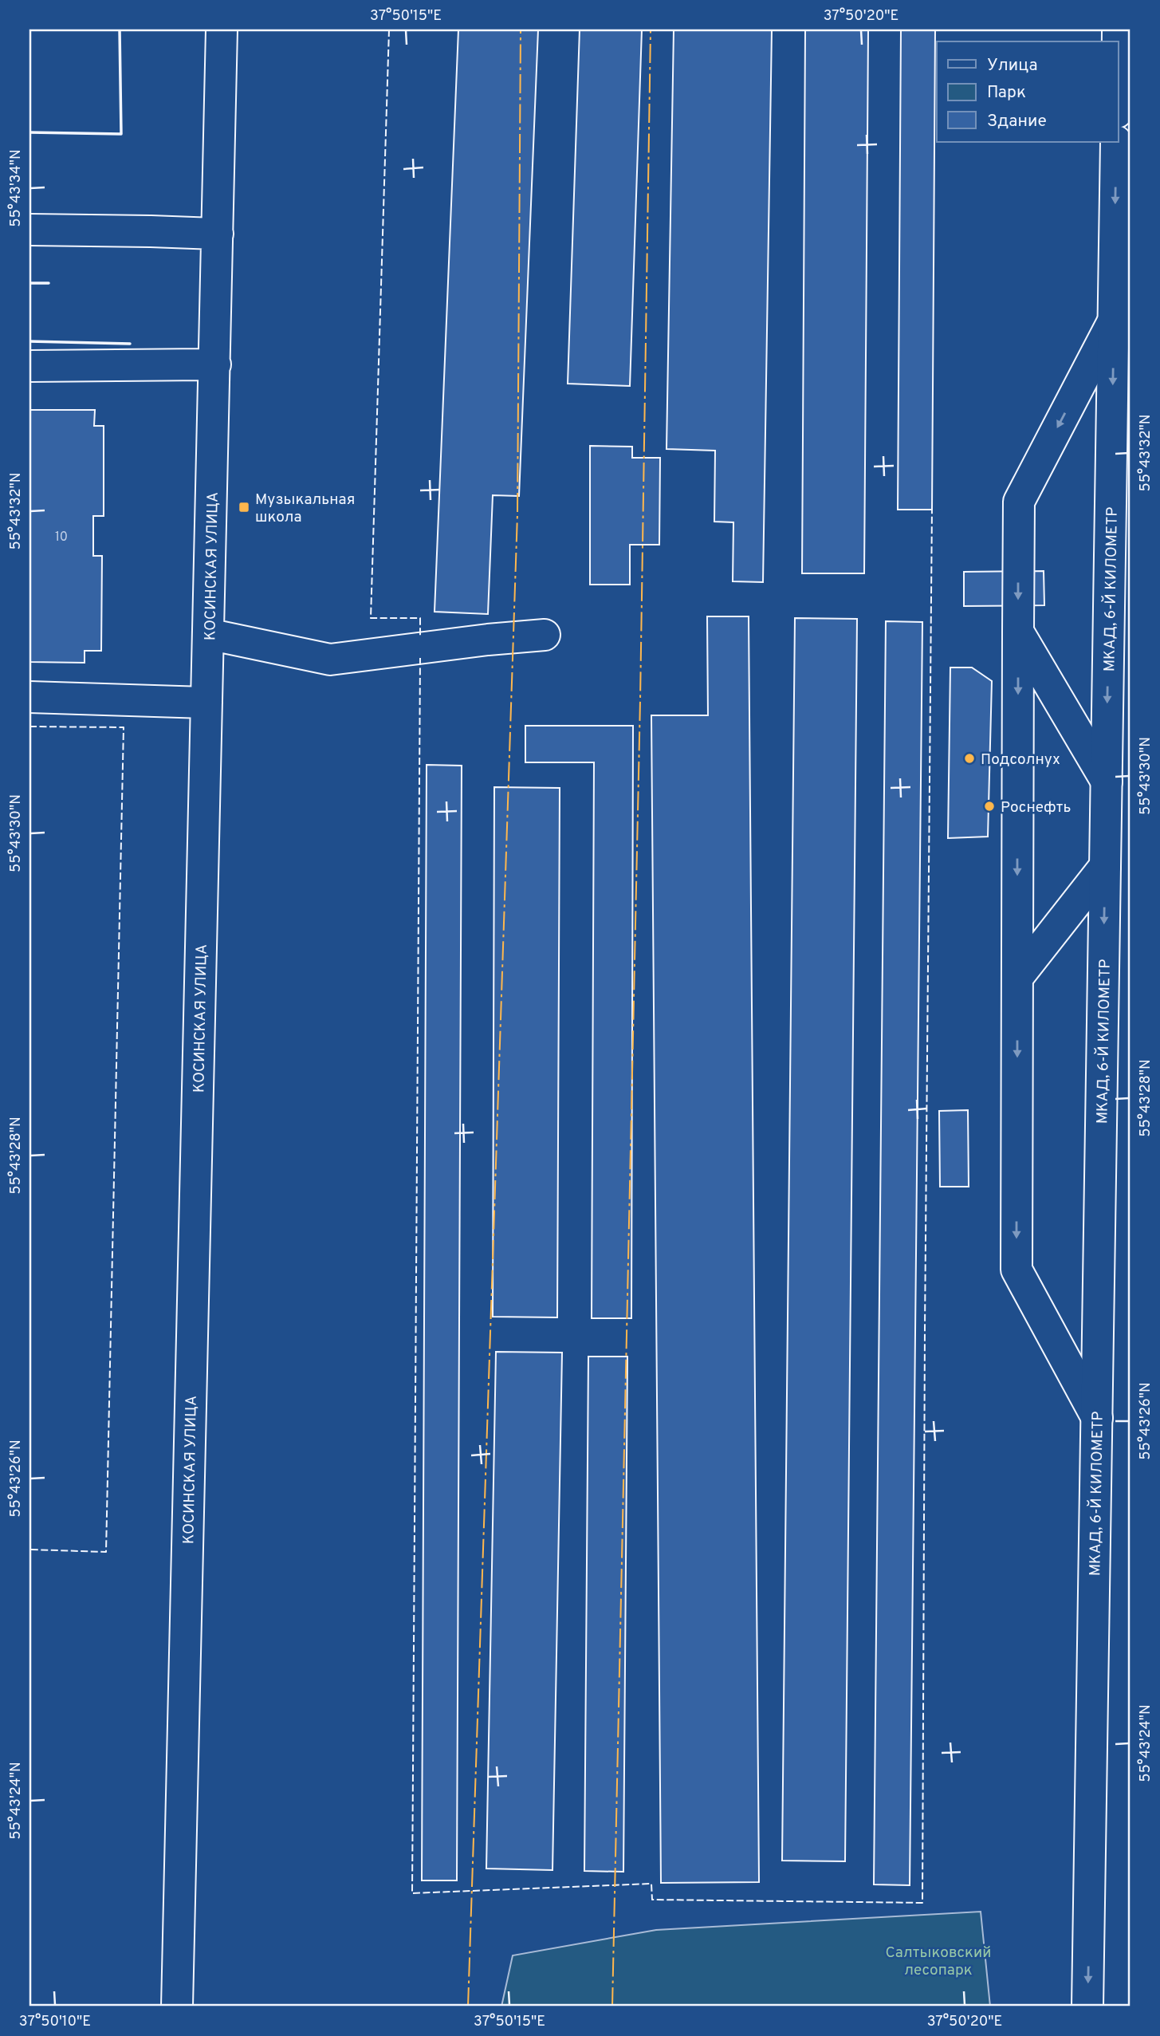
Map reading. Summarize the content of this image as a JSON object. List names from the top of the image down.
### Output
{
  "streets": {
    "main road": ["КОСИНСКАЯ УЛИЦА", "МКАД, 6-Й КИЛОМЕТР"]
  },
  "parks": ["Салтыковский лесопарк"],
  "places": {
    "transit": ["Музыкальная школа"],
    "other": ["Подсолнух", "Роснефть"]
  },
  "house_numbers": ["10"],
  "legend": ["Улица", "Парк", "Здание"],
  "coordinates": [
    "37°50'15\"E",
    "37°50'20\"E",
    "55°43'34\"N",
    "55°43'32\"N",
    "55°43'30\"N",
    "55°43'28\"N",
    "55°43'26\"N",
    "55°43'24\"N",
    "37°50'10\"E"
  ]
}
